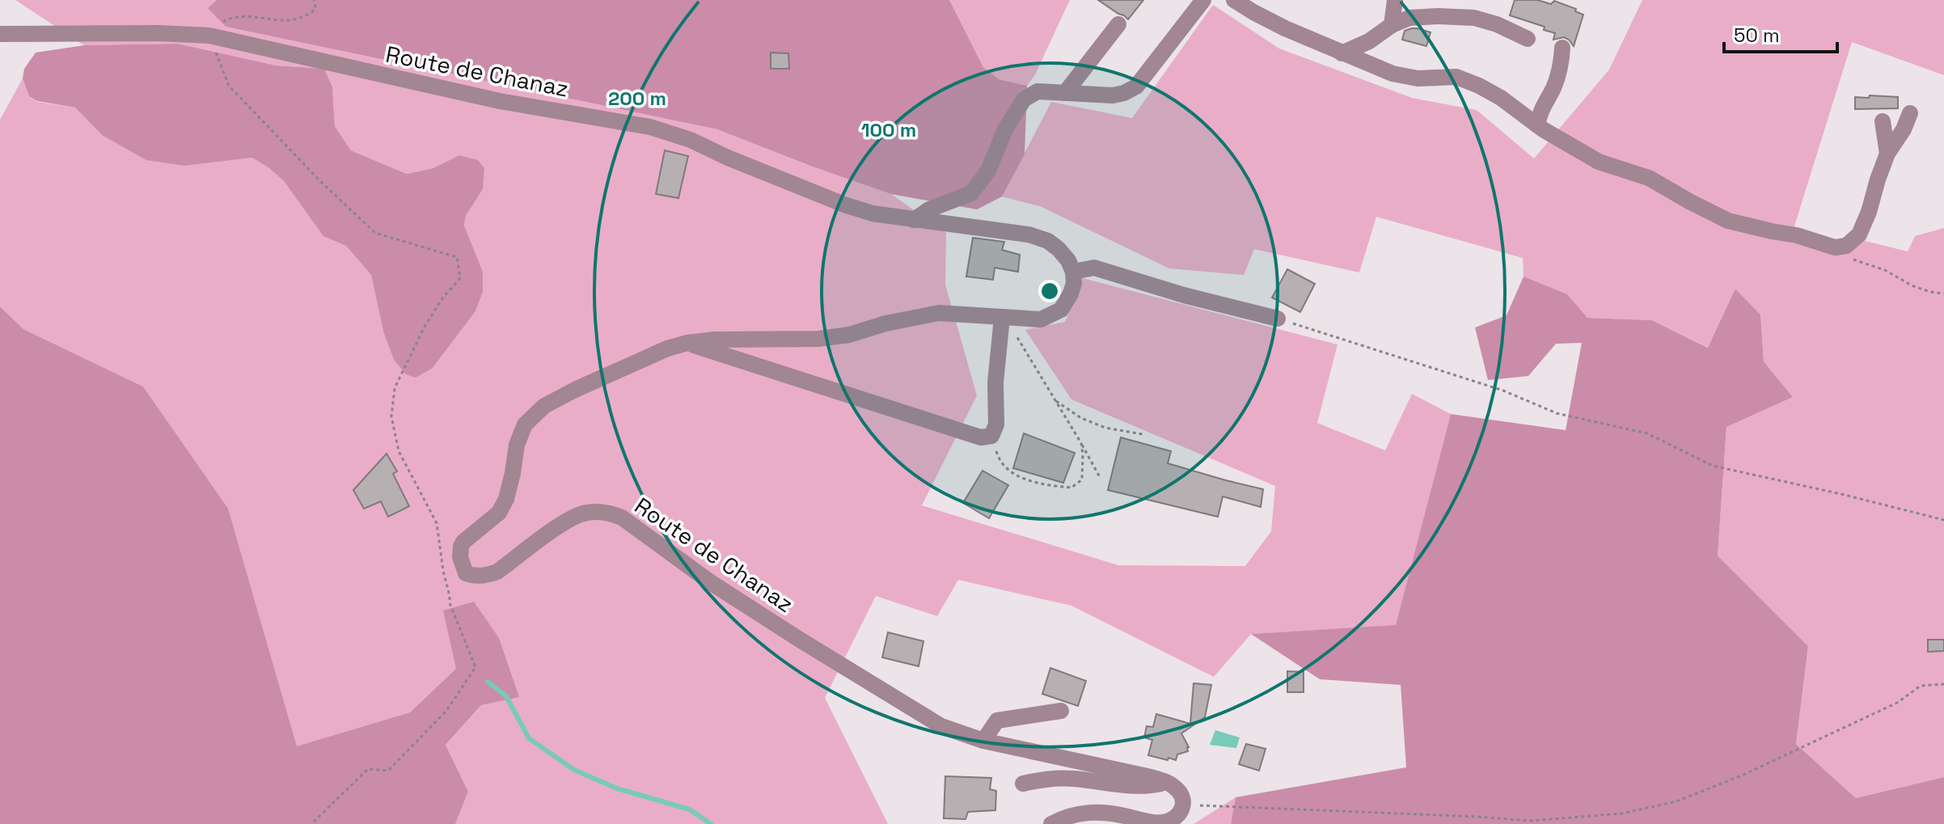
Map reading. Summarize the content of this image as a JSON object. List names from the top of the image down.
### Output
{
  "streets": {
    "street": ["Route de Chanaz"]
  },
  "scale_bar": "50 m",
  "rings": ["200 m", "100 m"]
}
